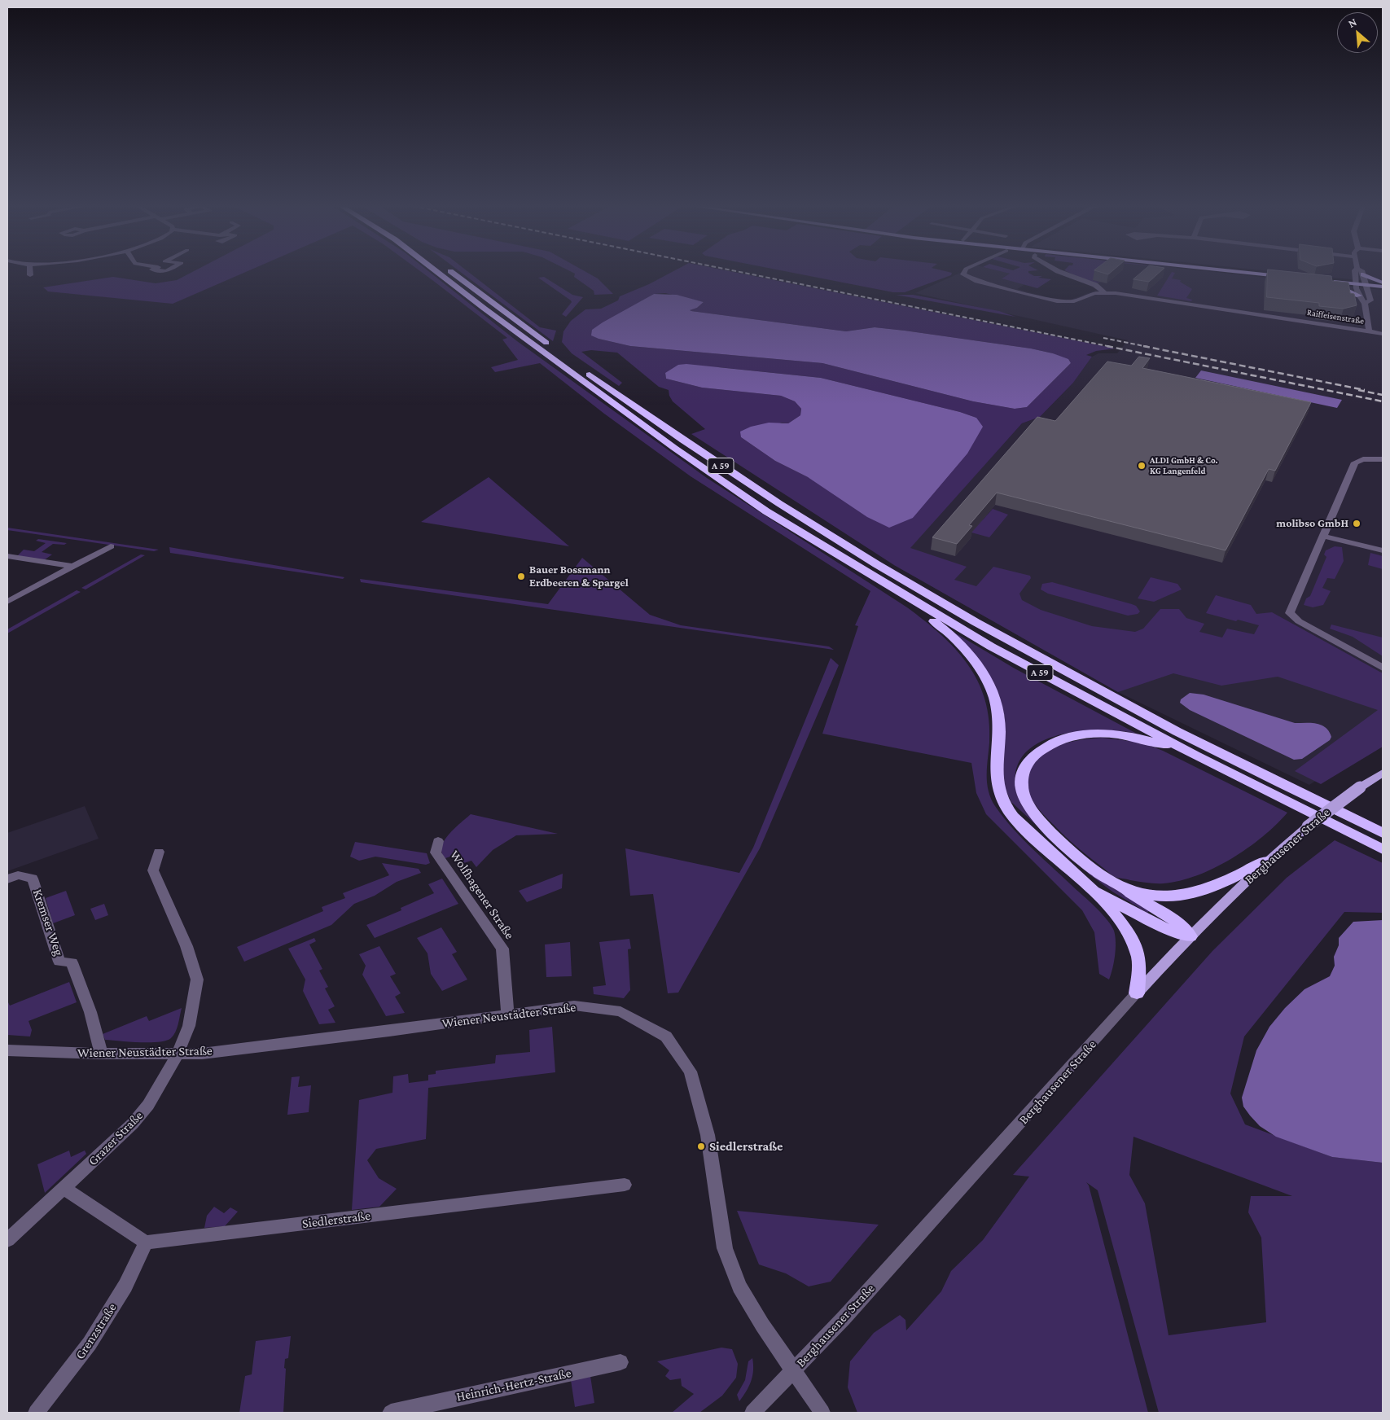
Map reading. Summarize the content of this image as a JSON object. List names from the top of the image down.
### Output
{
  "streets": {
    "highway": ["A 59"],
    "main road": ["Berghausener Straße"],
    "street": [
      "Raiffeisenstraße",
      "Wolfhagener Straße",
      "Kremser Weg",
      "Wiener Neustädter Straße",
      "Grazer Straße",
      "Siedlerstraße",
      "Grenzstraße",
      "Heinrich-Hertz-Straße"
    ]
  },
  "crossings": [
    ["Berghausener Straße", "Wiener Neustädter Straße"],
    ["Wolfhagener Straße", "Wiener Neustädter Straße"],
    ["Kremser Weg", "Wiener Neustädter Straße"],
    ["Wiener Neustädter Straße", "Grazer Straße"],
    ["Siedlerstraße", "Grenzstraße"]
  ],
  "places": [
    "ALDI GmbH & Co. KG Langenfeld",
    "molibso GmbH",
    "Bauer Bossmann Erdbeeren & Spargel",
    "Siedlerstraße"
  ],
  "north": "top left"
}
